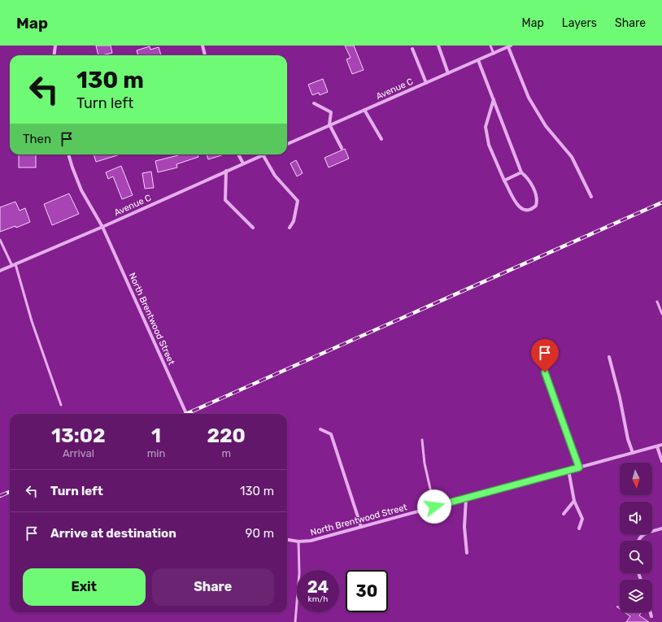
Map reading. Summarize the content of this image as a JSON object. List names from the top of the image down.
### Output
{
  "streets": {
    "street": ["Avenue C", "North Brentwood Street"]
  },
  "crossings": [
    ["Avenue C", "North Brentwood Street"]
  ],
  "north": "bottom",
  "page": {
    "header": "Map",
    "nav": ["Map", "Layers", "Share"],
    "turn": ["130 m", "Turn left"],
    "then": "Then",
    "eta": [
      "13:02",
      "Arrival",
      "1",
      "min",
      "220",
      "m"
    ],
    "list": [
      {
        "name": "Turn left",
        "value": "130 m"
      },
      {
        "name": "Arrive at destination",
        "value": "90 m"
      }
    ],
    "buttons": ["Exit", "Share"],
    "speed": "24 km/h",
    "limit": "30"
  }
}
